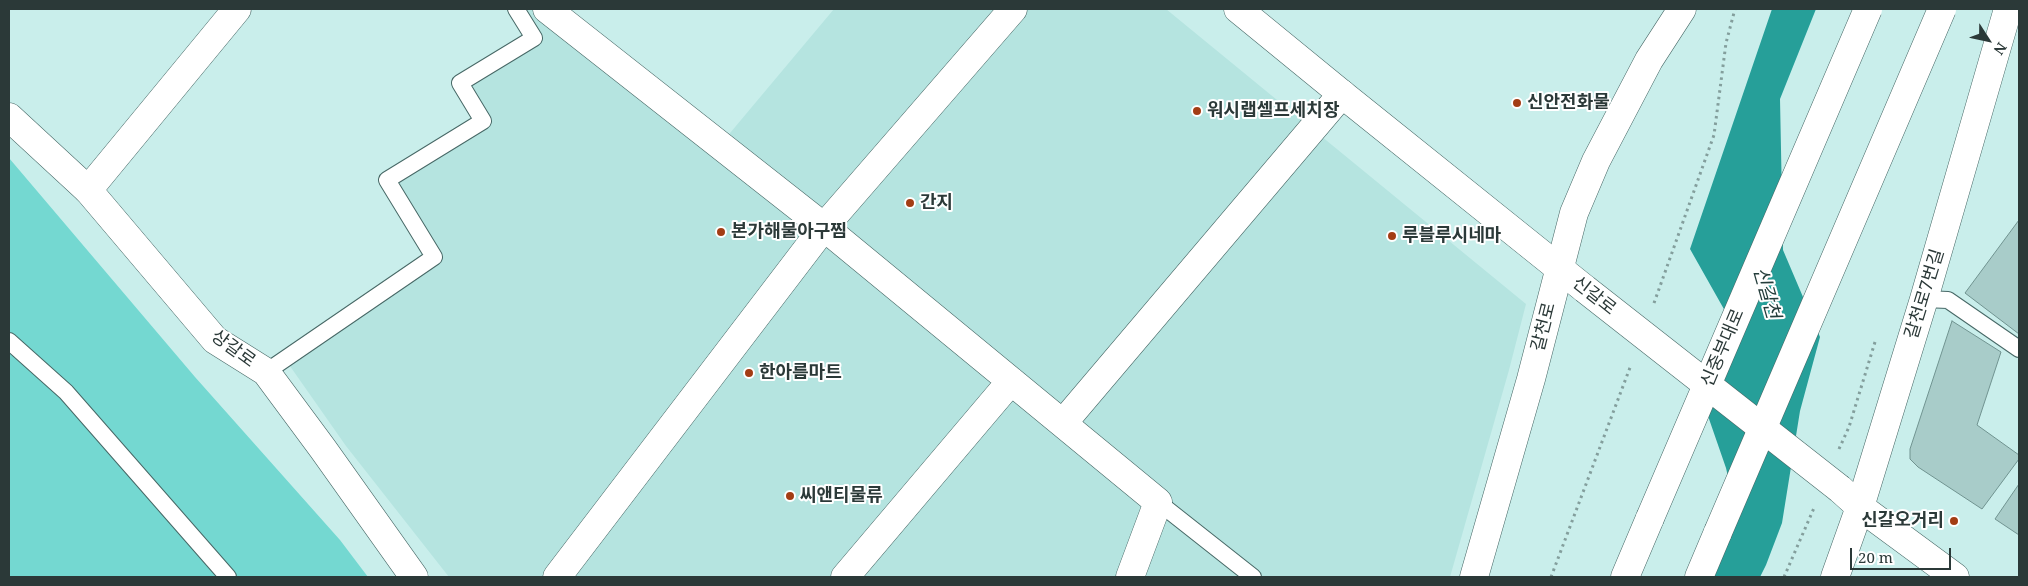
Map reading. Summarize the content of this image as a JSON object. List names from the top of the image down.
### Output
{
  "streets": {
    "main road": [
      "갈천로7번길",
      "신갈로",
      "갈천로",
      "신중부대로",
      "상갈로"
    ]
  },
  "crossings": [
    ["갈천로7번길", "신갈로"],
    ["신갈로", "갈천로"]
  ],
  "water": ["신갈천"],
  "places": [
    "신안전화물",
    "워시랩셀프세치장",
    "간지",
    "본가해물아구찜",
    "루블루시네마",
    "한아름마트",
    "씨앤티물류",
    "신갈오거리"
  ],
  "scale_bar": "20 m",
  "north": "bottom right"
}
